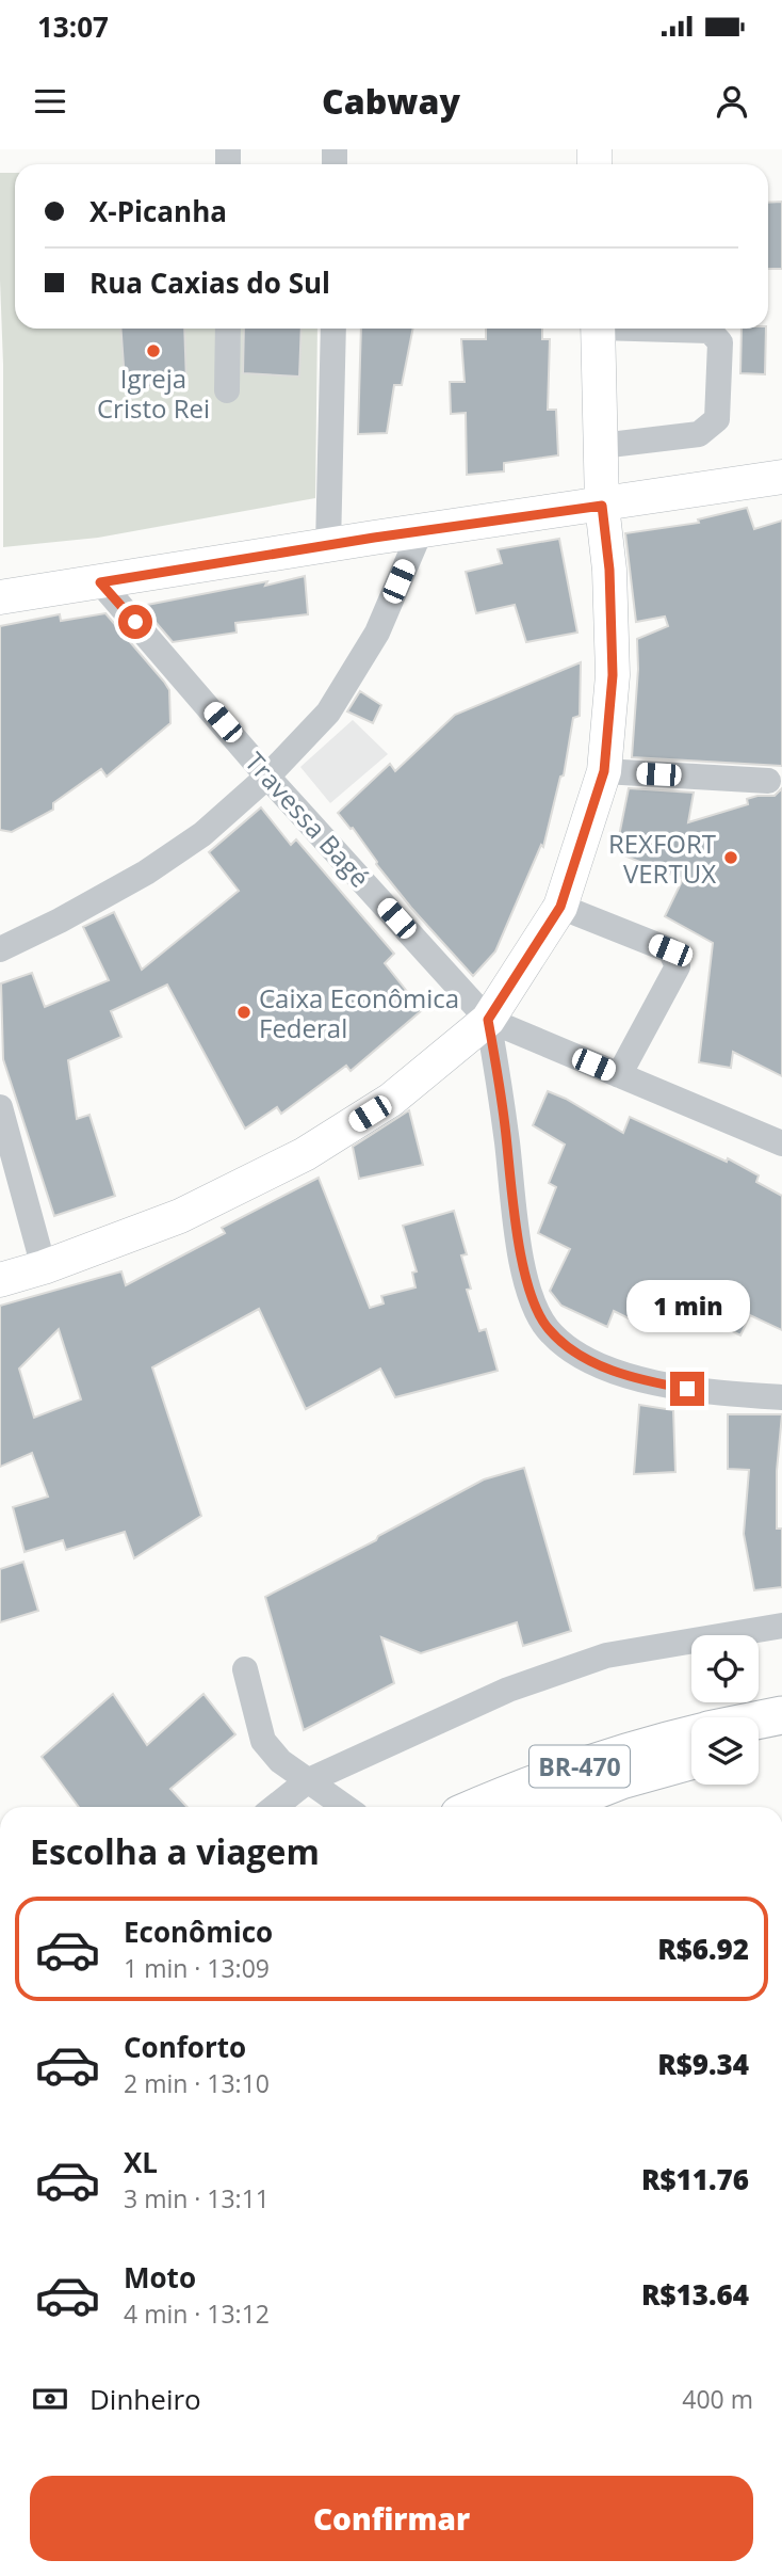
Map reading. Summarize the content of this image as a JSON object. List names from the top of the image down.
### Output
{
  "streets": {
    "highway": ["BR-470"],
    "street": ["Travessa Bagé"]
  },
  "places": ["Igreja Cristo Rei", "REXFORT VERTUX", "Caixa Econômica Federal"],
  "page": {
    "status": "13:07",
    "header": "Cabway",
    "banner": ["X-Picanha", "Rua Caxias do Sul"],
    "bubble": "1 min",
    "heading": "Escolha a viagem",
    "list": [
      {
        "name": "Econômico",
        "note": "1 min · 13:09",
        "value": "R$6.92"
      },
      {
        "name": "Conforto",
        "note": "2 min · 13:10",
        "value": "R$9.34"
      },
      {
        "name": "XL",
        "note": "3 min · 13:11",
        "value": "R$11.76"
      },
      {
        "name": "Moto",
        "note": "4 min · 13:12",
        "value": "R$13.64"
      }
    ],
    "pay": ["Dinheiro", "400 m"],
    "buttons": "Confirmar"
  }
}
